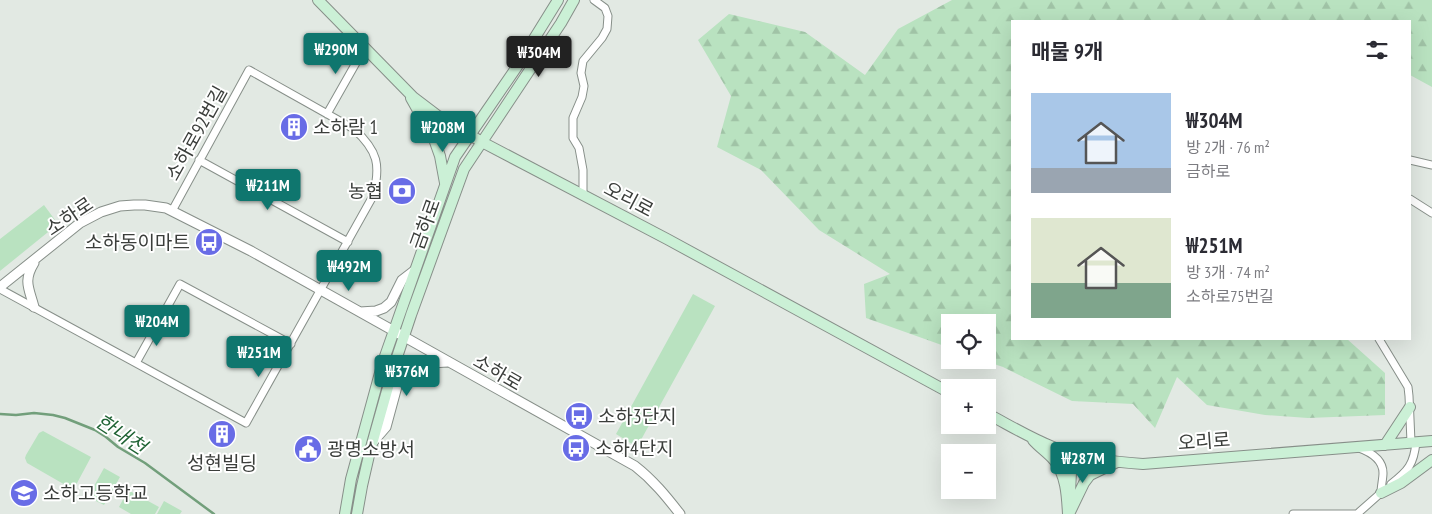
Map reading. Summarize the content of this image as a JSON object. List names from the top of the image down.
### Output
{
  "streets": {
    "main road": ["오리로", "금하로"],
    "street": ["소하로92번길", "소하로"]
  },
  "crossings": [
    ["소하로92번길", "소하로"],
    ["오리로", "금하로"],
    ["소하로", "금하로"]
  ],
  "water": ["한내천"],
  "places": {
    "building": ["소하람 1", "성현빌딩"],
    "bank": ["농협"],
    "bus stop": ["소하동이마트", "소하3단지", "소하4단지"],
    "public building": ["광명소방서"],
    "school or university": ["소하고등학교"]
  },
  "page": {
    "heading": "매물 9개",
    "price": [
      "₩290M",
      "₩304M",
      "₩208M",
      "₩211M",
      "₩492M",
      "₩204M",
      "₩251M",
      "₩376M",
      "₩287M"
    ],
    "list": [
      {
        "name": "₩304M",
        "note": "방 2개 · 76 m² · 금하로"
      },
      {
        "name": "₩251M",
        "note": "방 3개 · 74 m² · 소하로75번길"
      }
    ],
    "map_buttons": ["+", "−"]
  }
}
